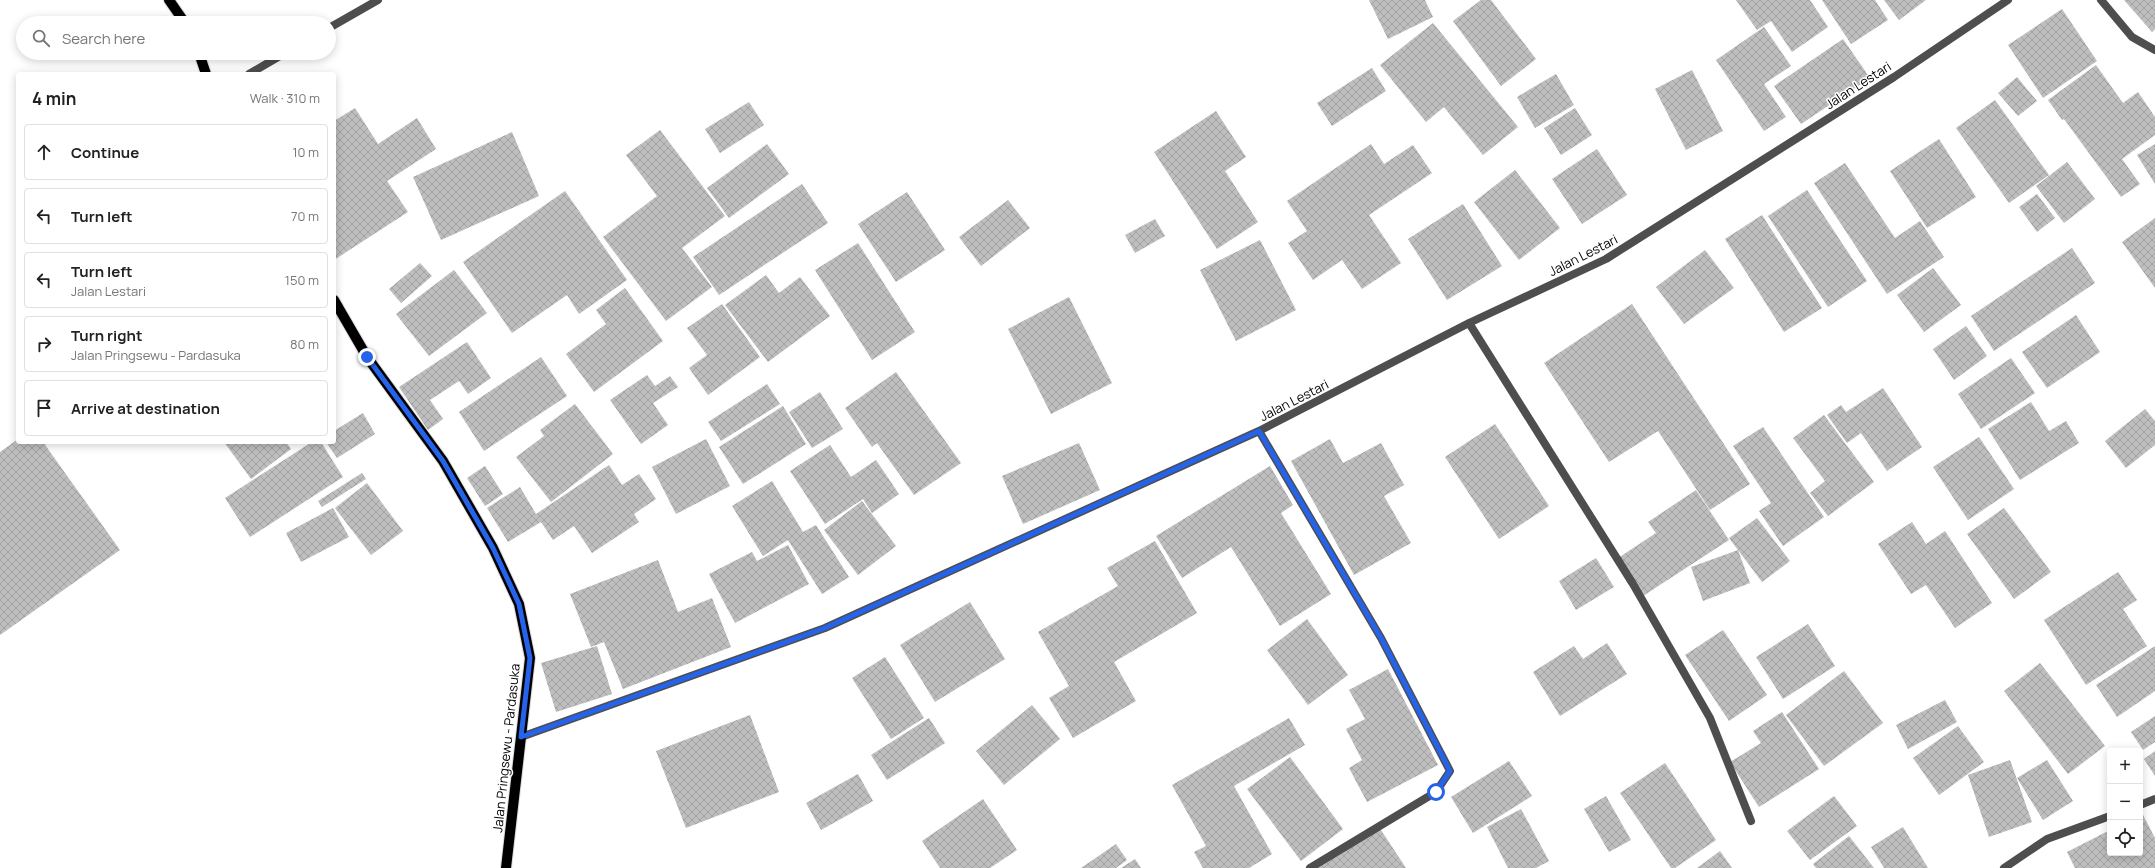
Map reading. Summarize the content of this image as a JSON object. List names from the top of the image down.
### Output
{
  "streets": {
    "main road": ["Jalan Pringsewu - Pardasuka"],
    "street": ["Jalan Lestari"]
  },
  "crossings": [
    ["Jalan Lestari", "Jalan Pringsewu - Pardasuka"]
  ],
  "page": {
    "search": "Search here",
    "heading": ["4 min", "Walk · 310 m"],
    "list": [
      ["Continue", "10 m"],
      ["Turn left", "70 m"],
      ["Turn left", "Jalan Lestari", "150 m"],
      ["Turn right", "Jalan Pringsewu - Pardasuka", "80 m"],
      "Arrive at destination"
    ],
    "map_buttons": ["+", "−"]
  }
}
